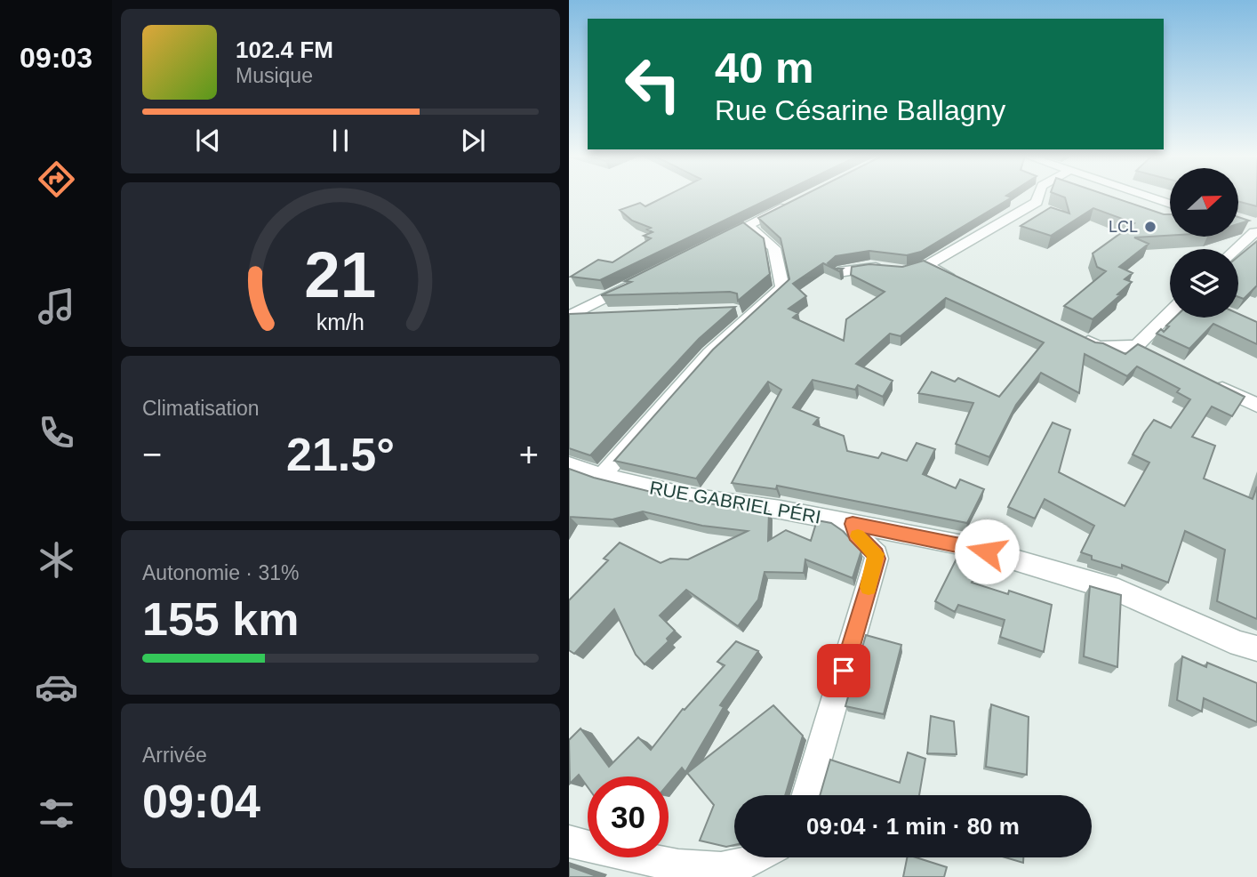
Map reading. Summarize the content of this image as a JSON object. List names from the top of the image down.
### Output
{
  "streets": {
    "street": ["RUE GABRIEL PÉRI"]
  },
  "places": ["LCL"],
  "north": "right",
  "page": {
    "tabs": "09:03",
    "turn": ["40 m", "Rue Césarine Ballagny"],
    "song": ["102.4 FM", "Musique"],
    "tile": [
      "Climatisation",
      ["Autonomie · 31%", "155 km"],
      ["Arrivée", "09:04"]
    ],
    "heat": ["−", "21.5°", "+"],
    "limit": "30",
    "trip": "09:04 · 1 min · 80 m",
    "gauge": ["21", "km/h"]
  }
}
